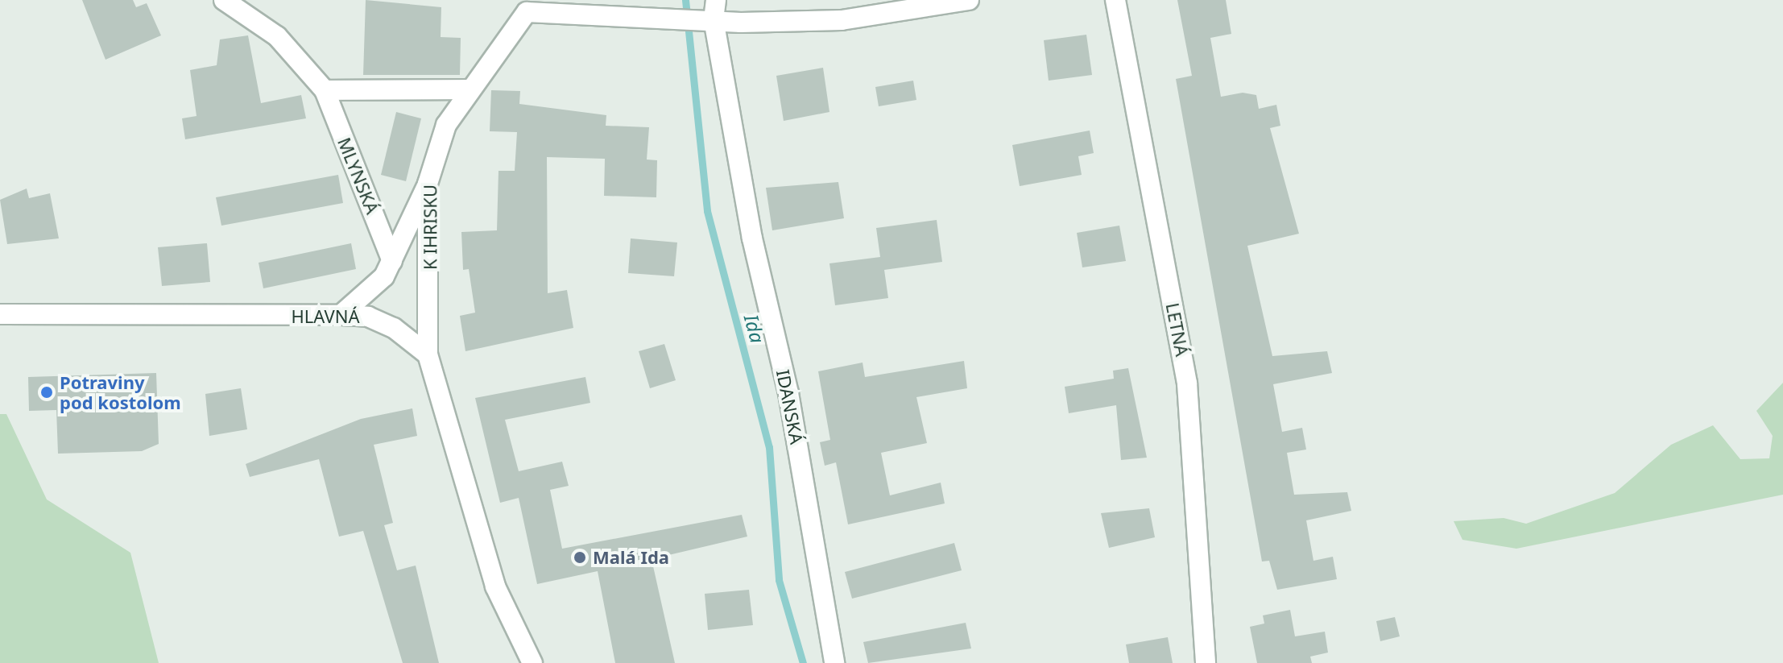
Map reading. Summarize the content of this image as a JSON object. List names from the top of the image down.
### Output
{
  "streets": {
    "street": [
      "MLYNSKÁ",
      "K IHRISKU",
      "HLAVNÁ",
      "LETNÁ",
      "IDANSKÁ"
    ]
  },
  "crossings": [
    ["K IHRISKU", "HLAVNÁ"],
    ["K IHRISKU", "IDANSKÁ"]
  ],
  "water": ["Ida"],
  "places": ["Potraviny pod kostolom", "Malá Ida"]
}
